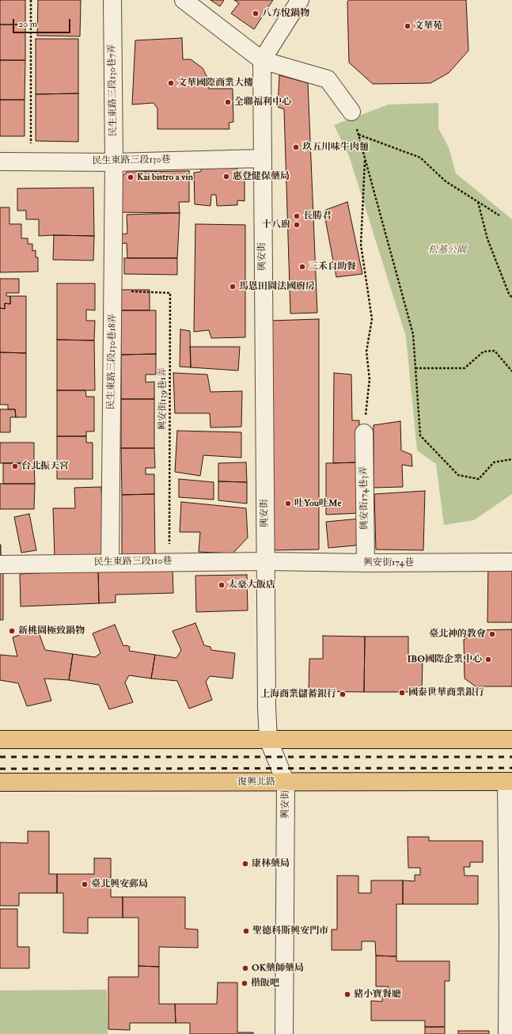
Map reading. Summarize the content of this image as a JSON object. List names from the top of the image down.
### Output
{
  "streets": {
    "main road": ["復興北路"],
    "street": [
      "民生東路三段130巷7弄",
      "民生東路三段130巷",
      "興安街",
      "民生東路三段130巷18弄",
      "興安街174巷3弄",
      "民生東路三段110巷",
      "興安街174巷"
    ],
    "path": ["興安街139巷1弄"]
  },
  "crossings": [
    ["民生東路三段130巷7弄", "民生東路三段130巷"],
    ["民生東路三段130巷7弄", "民生東路三段130巷18弄"],
    ["民生東路三段130巷", "興安街"],
    ["民生東路三段130巷", "民生東路三段130巷18弄"],
    ["興安街", "民生東路三段110巷"],
    ["興安街", "興安街174巷"],
    ["興安街", "復興北路"],
    ["民生東路三段130巷18弄", "興安街139巷1弄"],
    ["民生東路三段130巷18弄", "民生東路三段110巷"],
    ["興安街139巷1弄", "民生東路三段110巷"],
    ["興安街174巷3弄", "興安街174巷"],
    ["民生東路三段110巷", "興安街174巷"]
  ],
  "parks": ["松基公園"],
  "places": [
    "八方悅鍋物",
    "文華苑",
    "文華國際商業大樓",
    "全聯福利中心",
    "玖五川味牛肉麵",
    "惠登健保藥局",
    "Kai bistro a vin",
    "長勝君",
    "十八廚",
    "三禾自助餐",
    "馬恩田園法國廚房",
    "台北振天宮",
    "吐You吐Me",
    "太豪大飯店",
    "新桃園極致鍋物",
    "臺北神的教會",
    "IBO國際企業中心",
    "國泰世華商業銀行",
    "上海商業儲蓄銀行",
    "康林藥局",
    "臺北興安郵局",
    "聖德科斯興安門市",
    "OK藥師藥局",
    "楷飯吧",
    "豬小寶餐廳"
  ],
  "scale_bar": "20 m"
}
